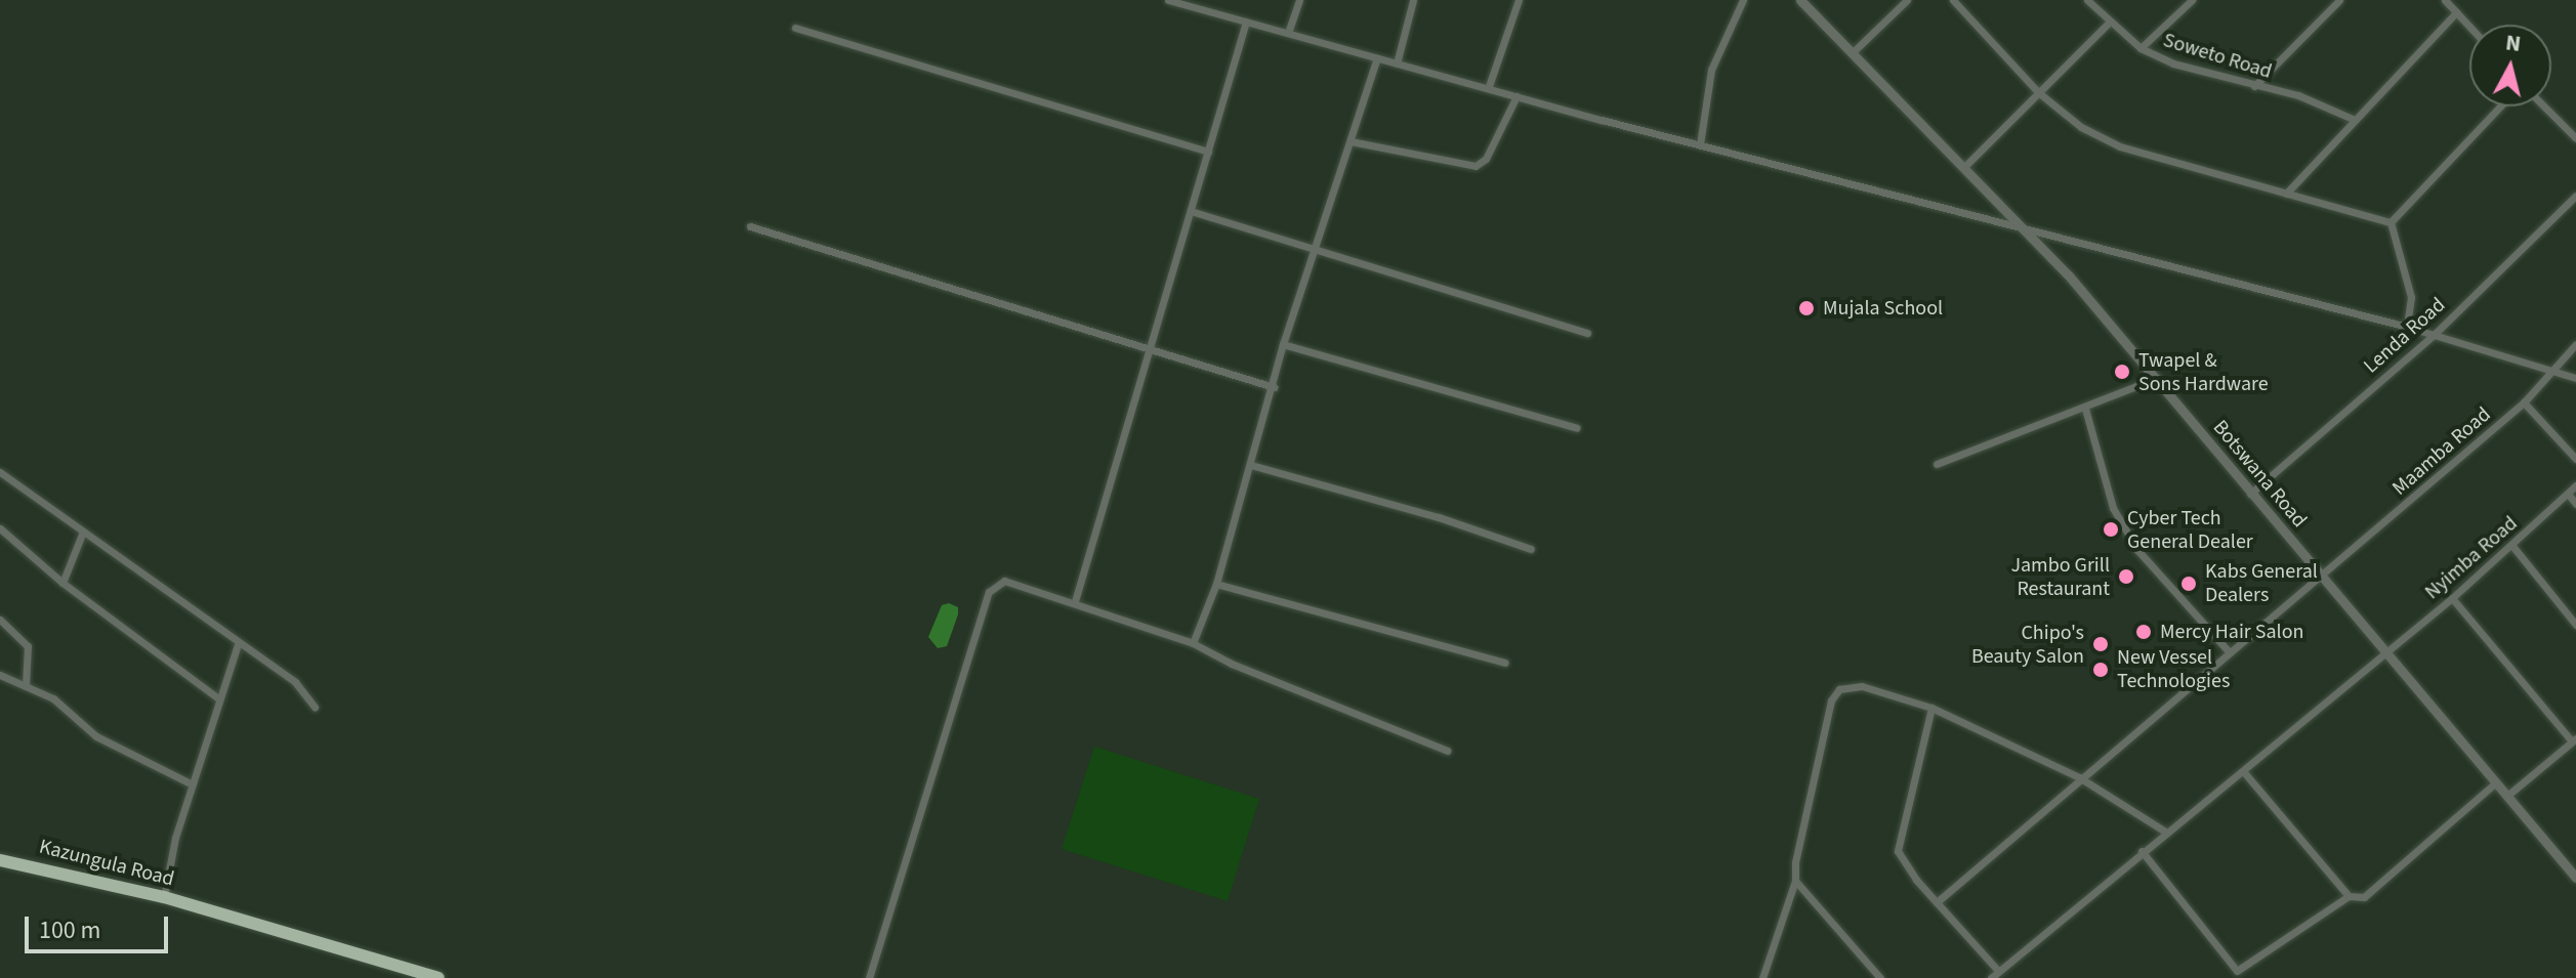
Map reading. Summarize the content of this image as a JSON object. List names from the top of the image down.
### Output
{
  "streets": {
    "highway": ["Kazungula Road"],
    "street": [
      "Soweto Road",
      "Lenda Road",
      "Maamba Road",
      "Botswana Road",
      "Nyimba Road"
    ]
  },
  "crossings": [
    ["Lenda Road", "Botswana Road"],
    ["Maamba Road", "Botswana Road"],
    ["Botswana Road", "Nyimba Road"]
  ],
  "places": [
    "Mujala School",
    "Twapel & Sons Hardware",
    "Cyber Tech General Dealer",
    "Jambo Grill Restaurant",
    "Kabs General Dealers",
    "Mercy Hair Salon",
    "Chipo's Beauty Salon",
    "New Vessel Technologies"
  ],
  "scale_bar": "100 m",
  "north": "top"
}
